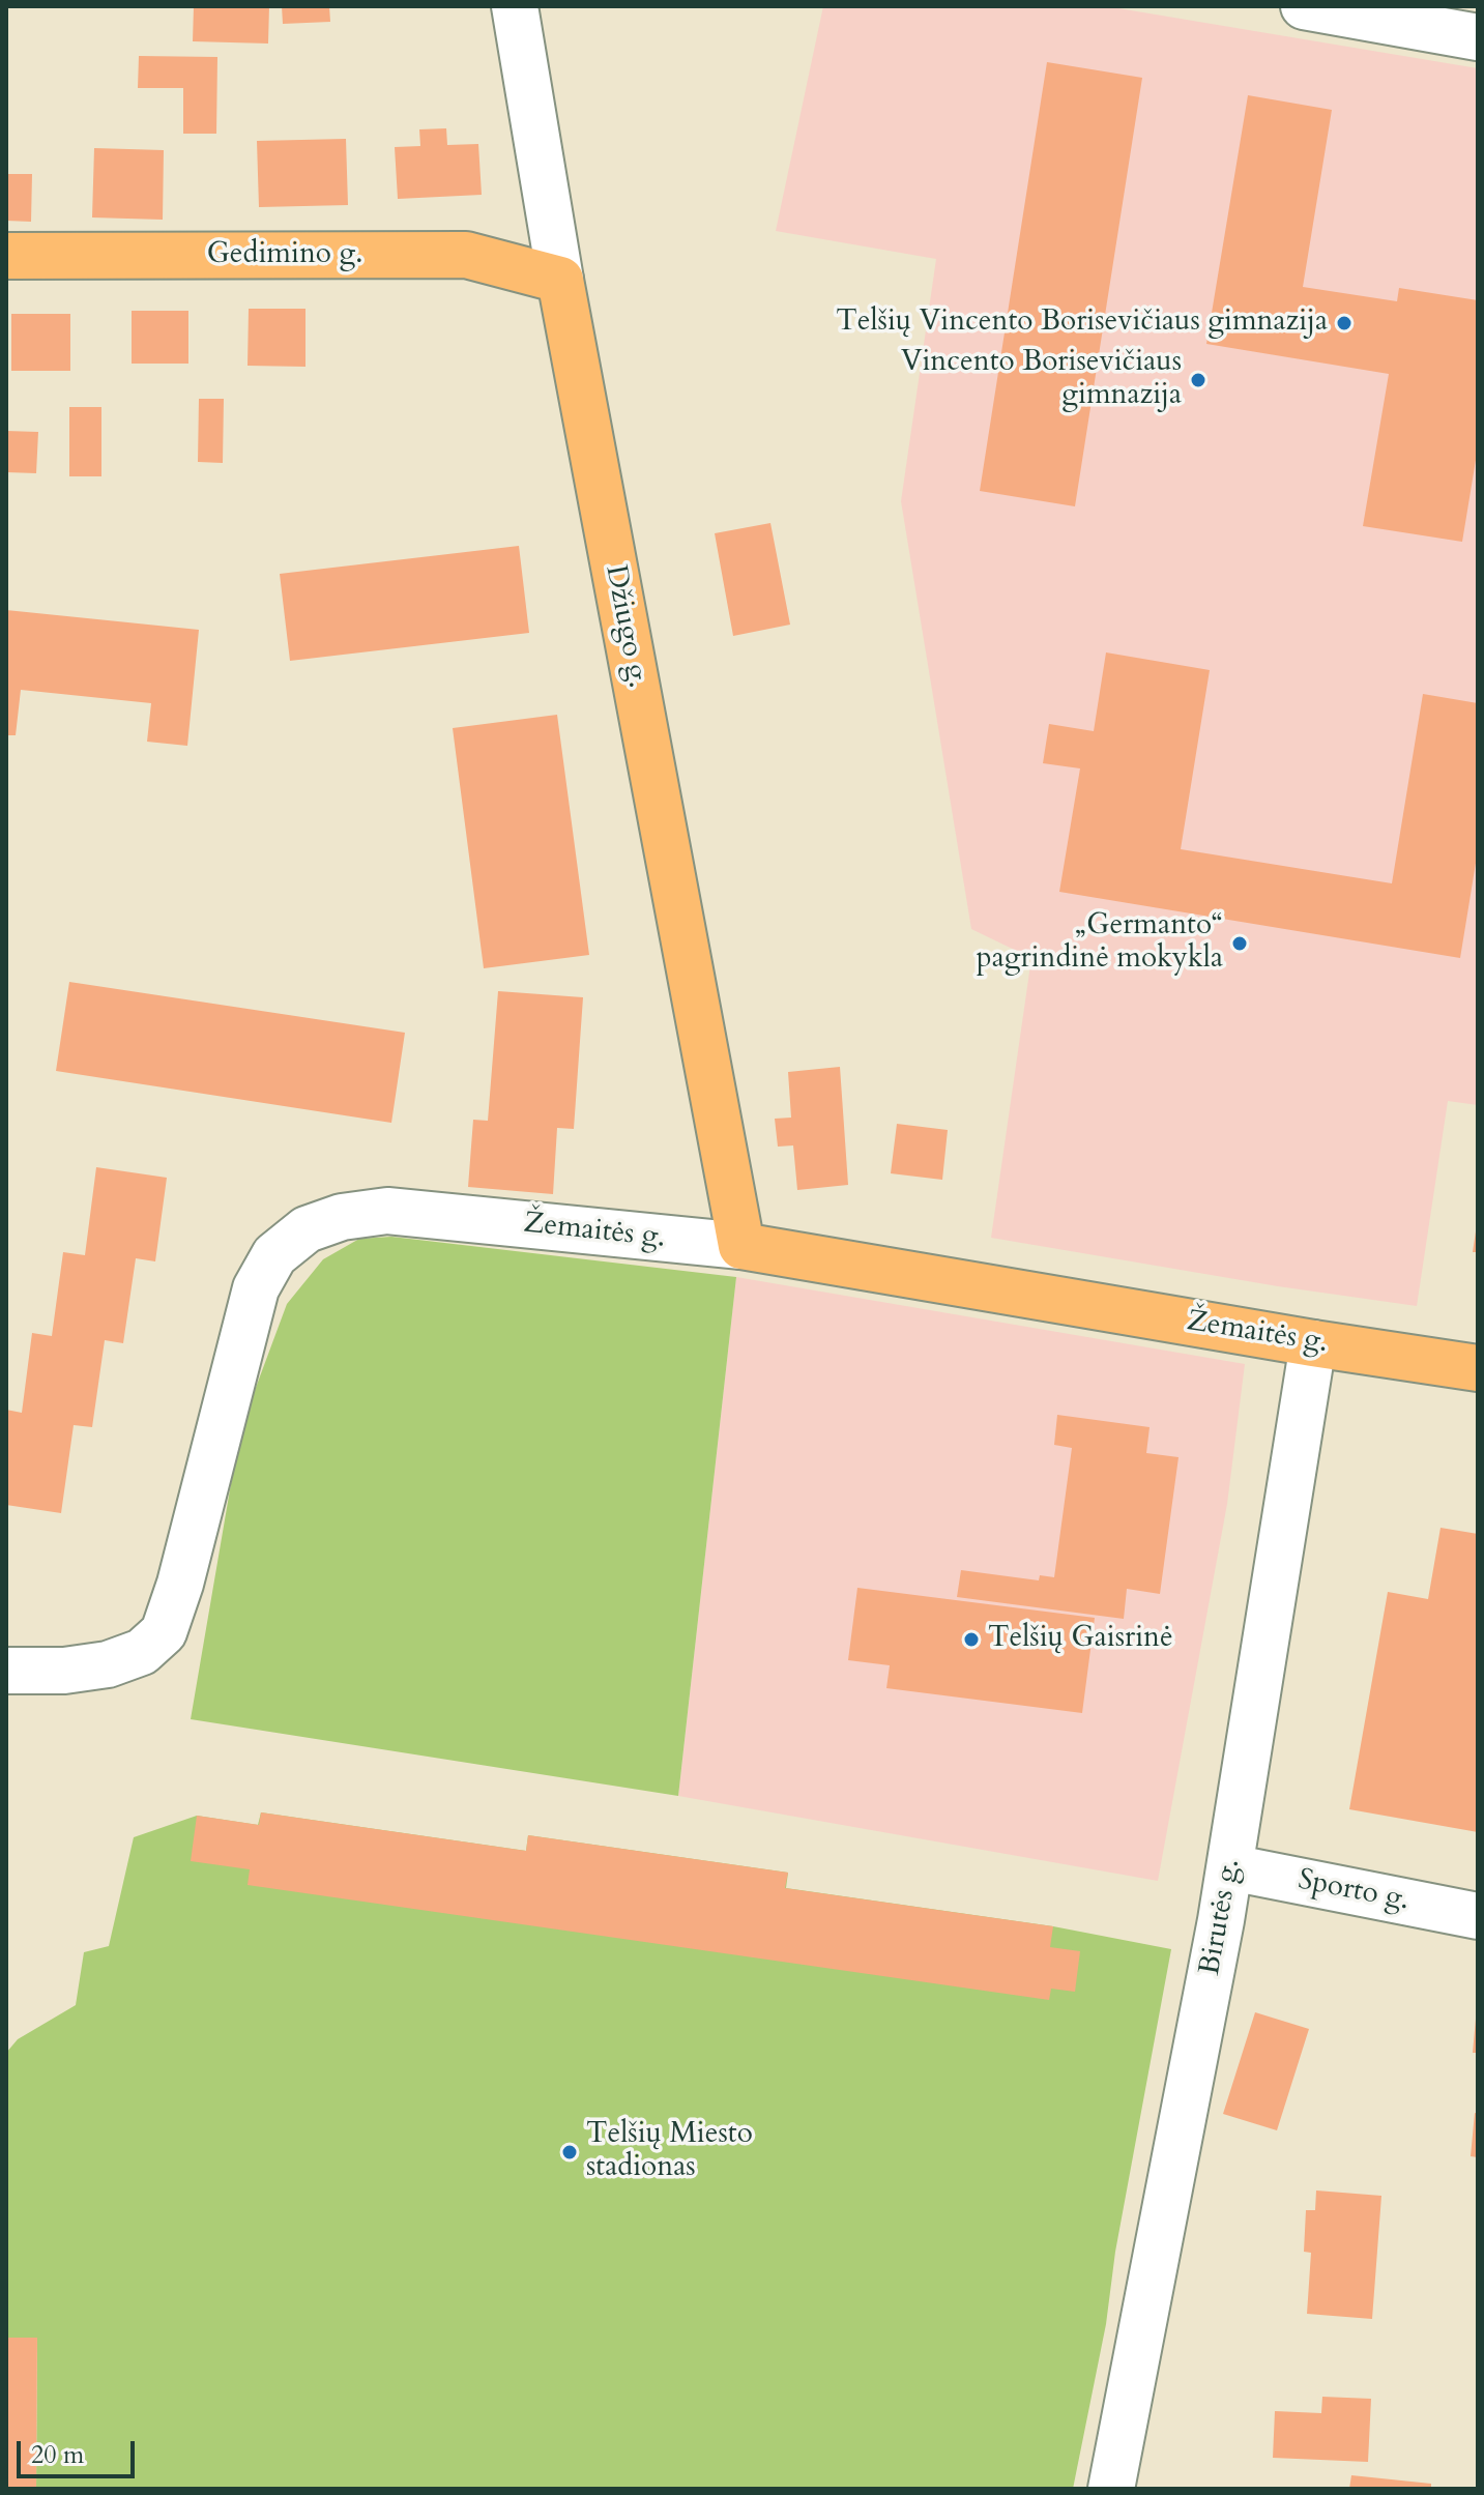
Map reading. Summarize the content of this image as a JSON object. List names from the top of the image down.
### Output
{
  "streets": {
    "main road": ["Gedimino g.", "Džiugo g.", "Žemaitės g."],
    "street": ["Sporto g.", "Birutės g."]
  },
  "crossings": [
    ["Gedimino g.", "Džiugo g."],
    ["Džiugo g.", "Žemaitės g."],
    ["Žemaitės g.", "Birutės g."],
    ["Sporto g.", "Birutės g."]
  ],
  "places": [
    "Telšių Vincento Borisevičiaus gimnazija",
    "Vincento Borisevičiaus gimnazija",
    "„Germanto“ pagrindinė mokykla",
    "Telšių Gaisrinė",
    "Telšių Miesto stadionas"
  ],
  "scale_bar": "20 m"
}
